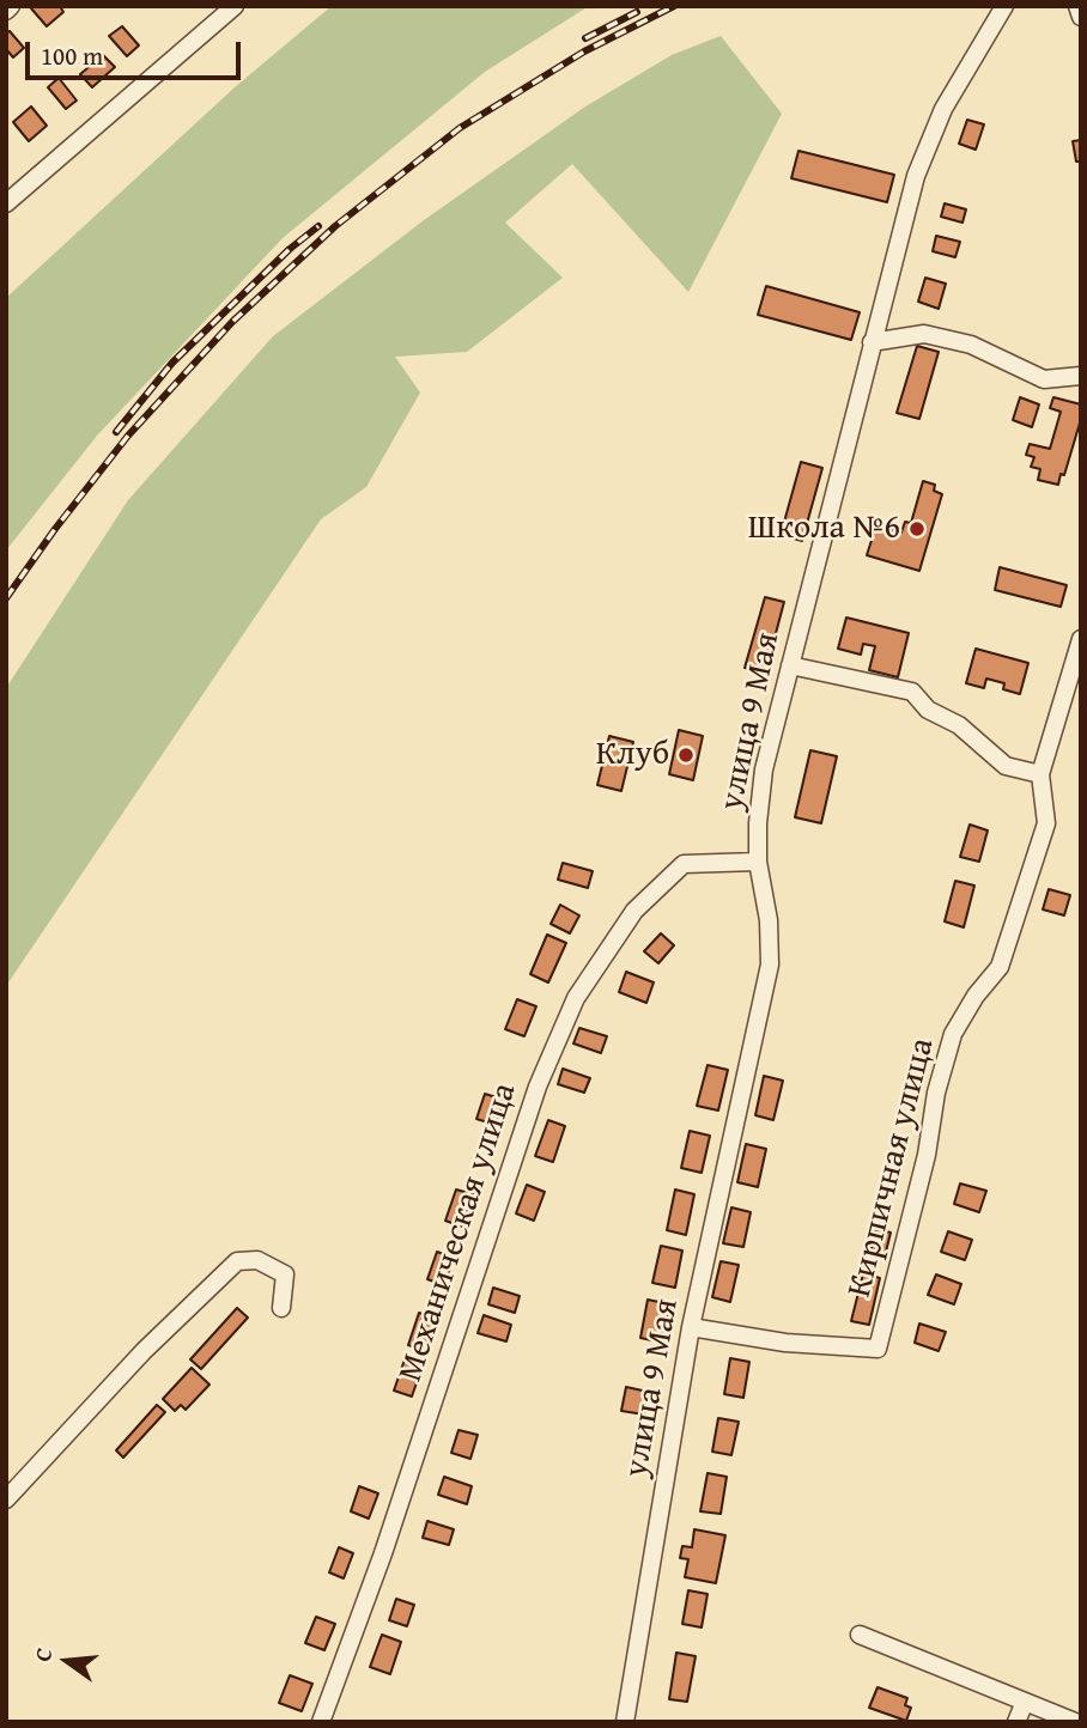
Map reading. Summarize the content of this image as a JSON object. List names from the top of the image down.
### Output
{
  "streets": {
    "street": ["улица 9 Мая", "Кирпичная улица", "Механическая улица"]
  },
  "crossings": [
    ["улица 9 Мая", "Кирпичная улица"],
    ["улица 9 Мая", "Механическая улица"]
  ],
  "places": ["Школа №6", "Клуб"],
  "scale_bar": "100 m",
  "north": "left"
}
